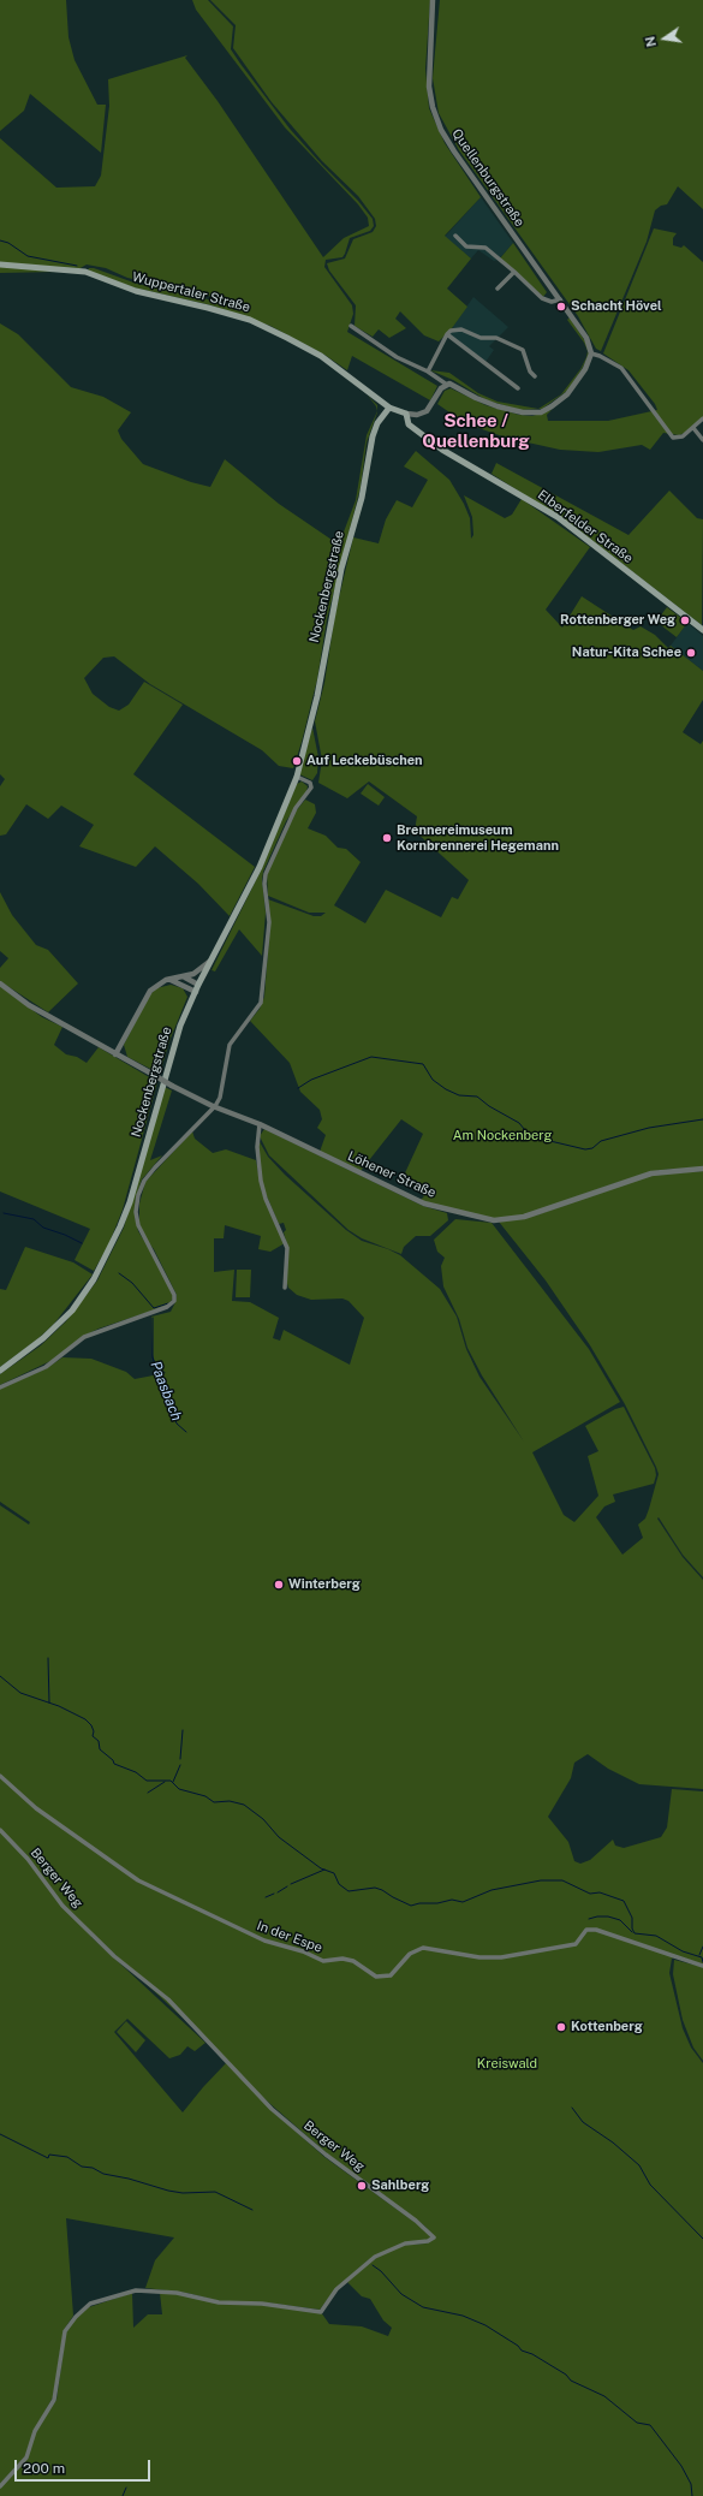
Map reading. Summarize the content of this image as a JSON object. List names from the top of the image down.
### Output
{
  "streets": {
    "main road": ["Wuppertaler Straße", "Elberfelder Straße", "Nockenbergstraße"],
    "street": [
      "Quellenburgstraße",
      "Löhener Straße",
      "Berger Weg",
      "In der Espe"
    ]
  },
  "crossings": [
    ["Wuppertaler Straße", "Elberfelder Straße"],
    ["Wuppertaler Straße", "Nockenbergstraße"]
  ],
  "districts": ["Schee / Quellenburg"],
  "water": ["Paasbach"],
  "parks": ["Am Nockenberg", "Kreiswald"],
  "places": [
    "Schacht Hövel",
    "Rottenberger Weg",
    "Natur-Kita Schee",
    "Auf Leckebüschen",
    "Brennereimuseum Kornbrennerei Hegemann",
    "Winterberg",
    "Kottenberg",
    "Sahlberg"
  ],
  "scale_bar": "200 m",
  "north": "left"
}
